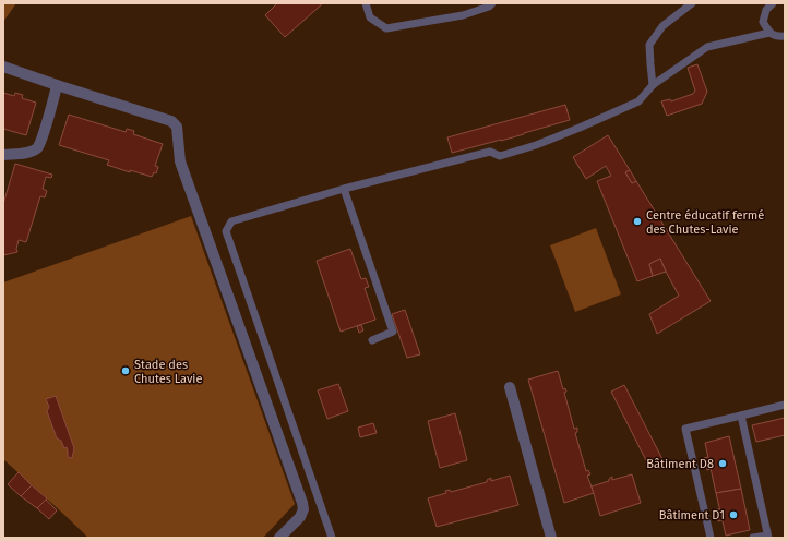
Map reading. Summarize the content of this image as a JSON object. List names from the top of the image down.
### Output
{
  "places": [
    "Centre éducatif fermé des Chutes-Lavie",
    "Stade des Chutes Lavie",
    "Bâtiment D8",
    "Bâtiment D1"
  ]
}
